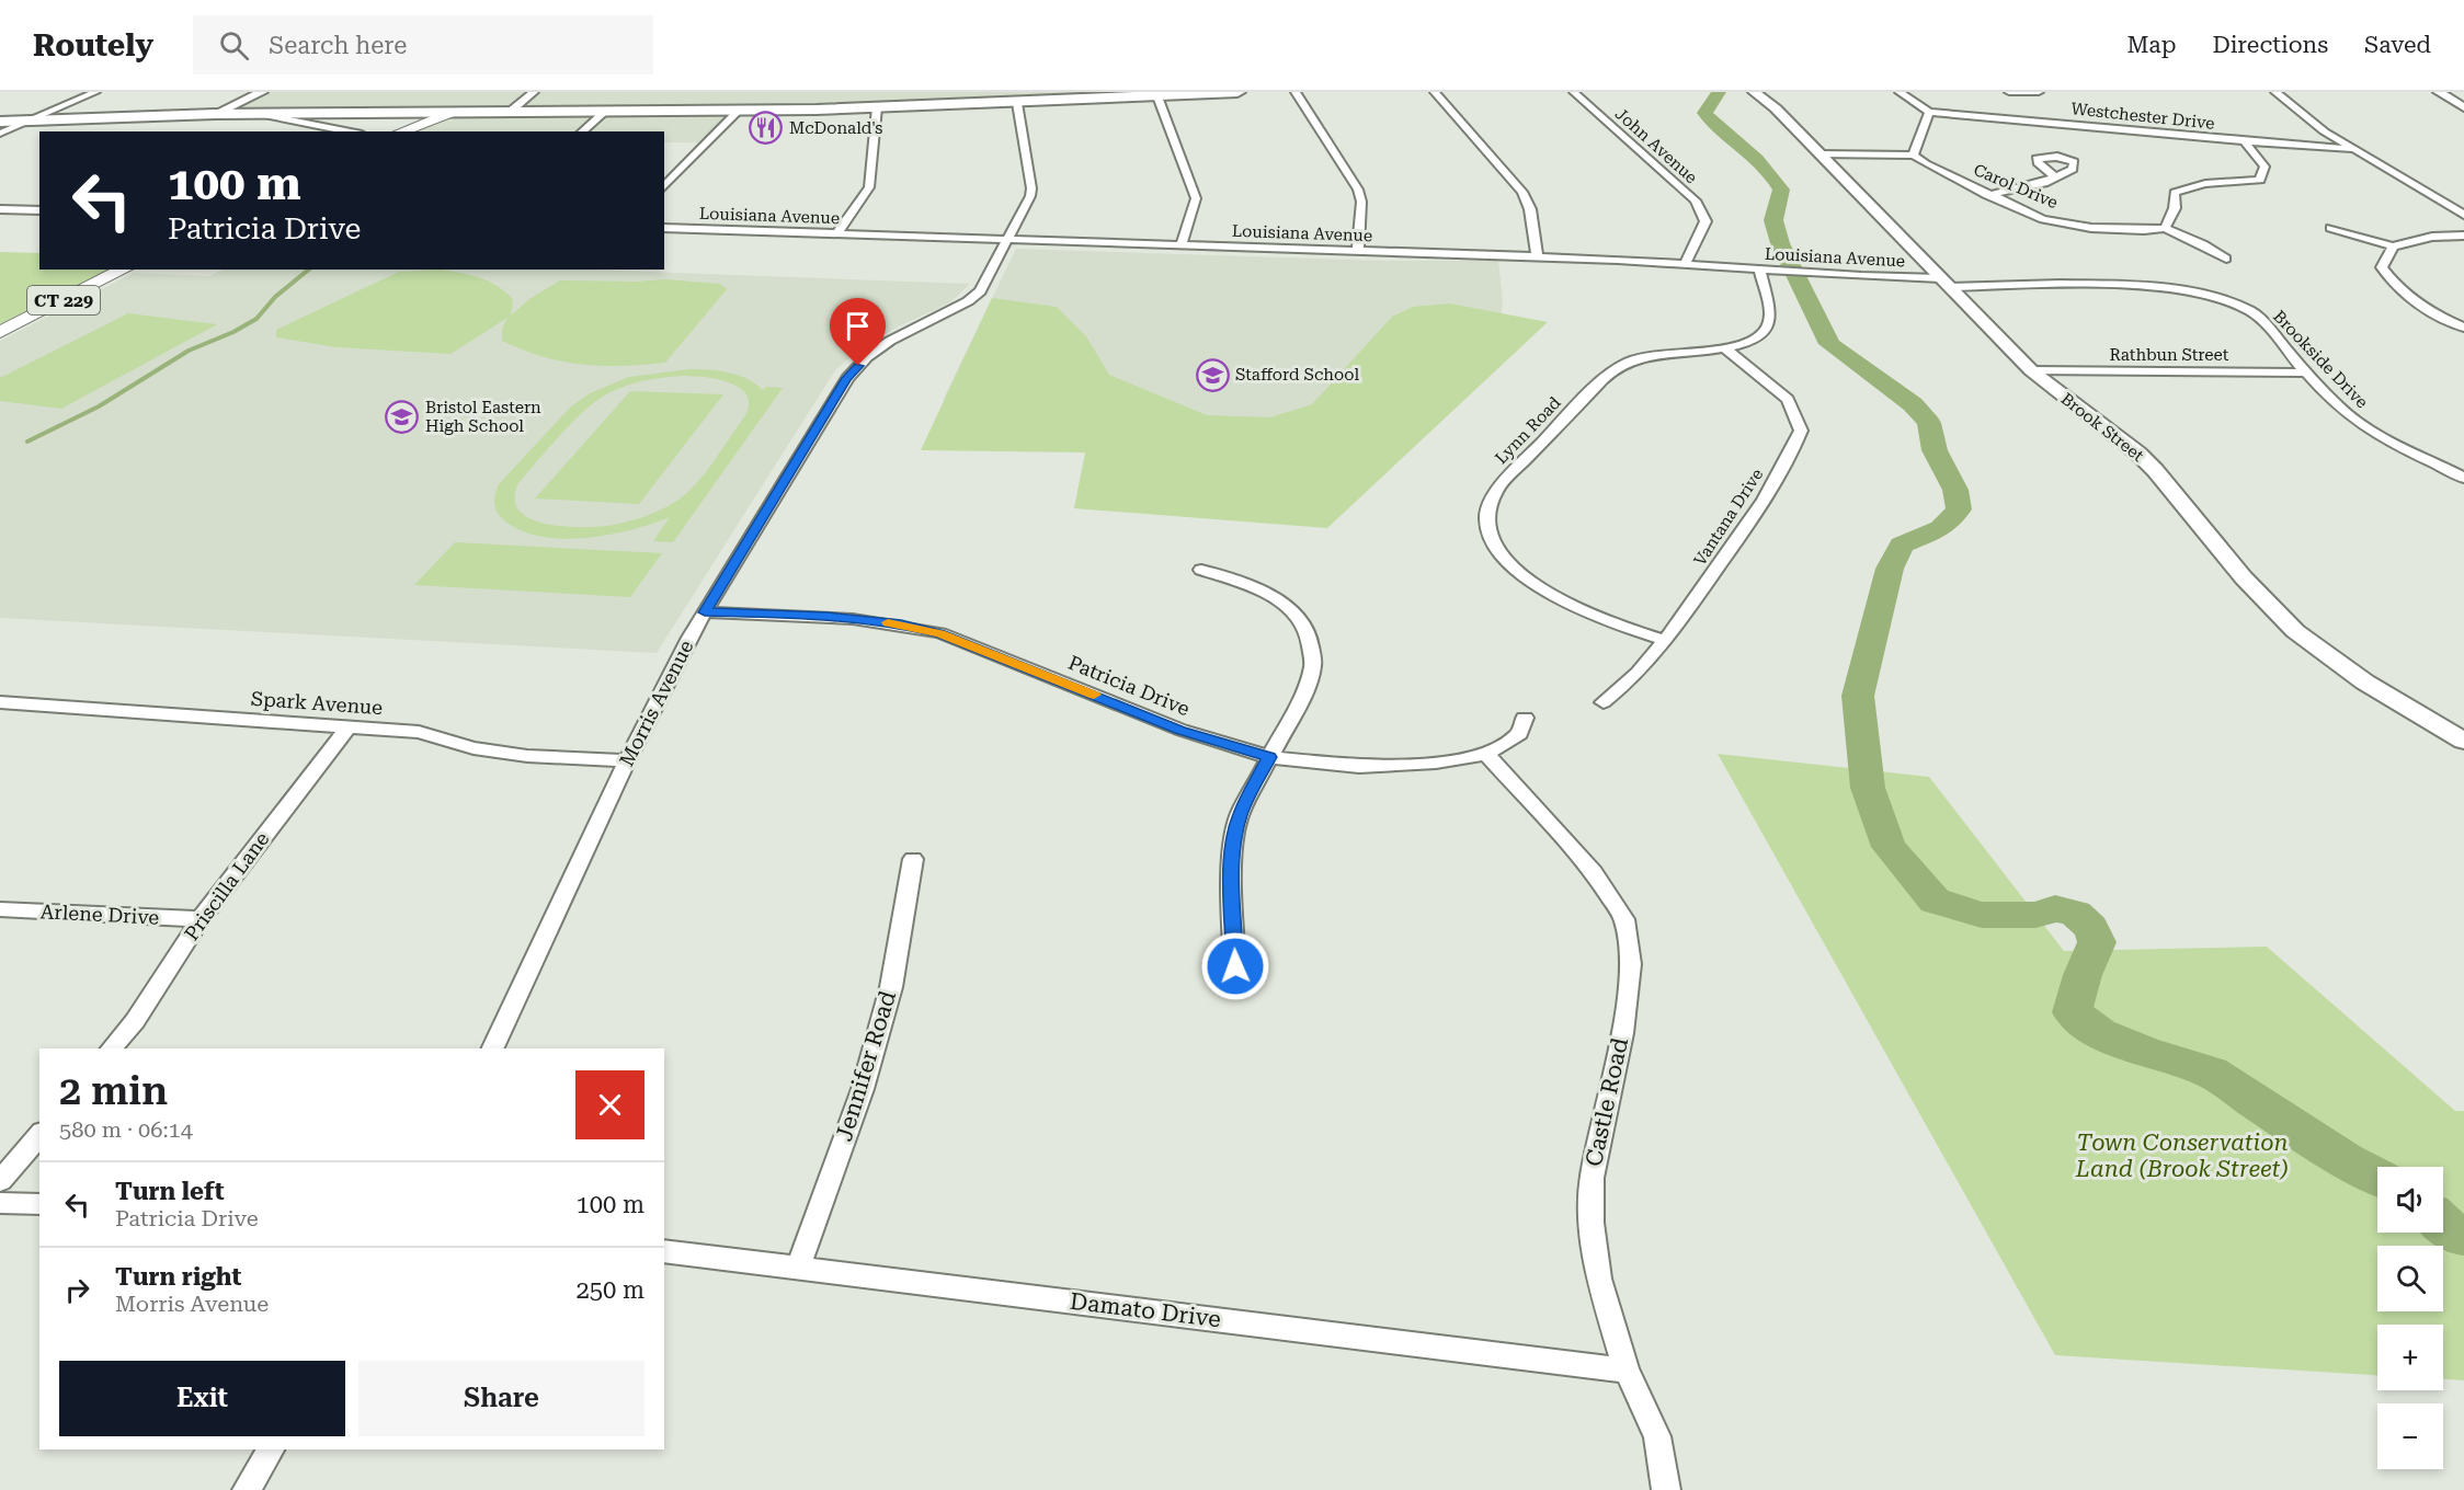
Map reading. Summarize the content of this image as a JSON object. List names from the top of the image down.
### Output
{
  "streets": {
    "main road": ["CT 229"],
    "street": [
      "Westchester Drive",
      "John Avenue",
      "Carol Drive",
      "Louisiana Avenue",
      "Rathbun Street",
      "Brookside Drive",
      "Brook Street",
      "Lynn Road",
      "Vantana Drive",
      "Patricia Drive",
      "Spark Avenue",
      "Morris Avenue",
      "Priscilla Lane",
      "Arlene Drive",
      "Jennifer Road",
      "Castle Road",
      "Damato Drive"
    ]
  },
  "crossings": [
    ["John Avenue", "Louisiana Avenue"],
    ["Louisiana Avenue", "Brookside Drive"],
    ["Louisiana Avenue", "Brook Street"],
    ["Louisiana Avenue", "Lynn Road"],
    ["Louisiana Avenue", "Morris Avenue"],
    ["Rathbun Street", "Brookside Drive"],
    ["Rathbun Street", "Brook Street"],
    ["Brookside Drive", "Brook Street"],
    ["Lynn Road", "Vantana Drive"],
    ["Patricia Drive", "Morris Avenue"],
    ["Patricia Drive", "Castle Road"],
    ["Spark Avenue", "Morris Avenue"],
    ["Spark Avenue", "Priscilla Lane"],
    ["Priscilla Lane", "Arlene Drive"],
    ["Jennifer Road", "Damato Drive"],
    ["Castle Road", "Damato Drive"]
  ],
  "parks": ["Town Conservation Land (Brook Street)"],
  "places": {
    "restaurant": ["McDonald's"],
    "school or university": ["Stafford School", "Bristol Eastern High School"]
  },
  "page": {
    "header": "Routely",
    "search": "Search here",
    "nav": ["Map", "Directions", "Saved"],
    "turn": ["100 m", "Patricia Drive"],
    "heading": ["2 min", "580 m · 06:14"],
    "list": [
      {
        "name": "Turn left",
        "note": "Patricia Drive",
        "value": "100 m"
      },
      {
        "name": "Turn right",
        "note": "Morris Avenue",
        "value": "250 m"
      }
    ],
    "map_buttons": ["+", "−"],
    "buttons": ["Exit", "Share"]
  }
}
